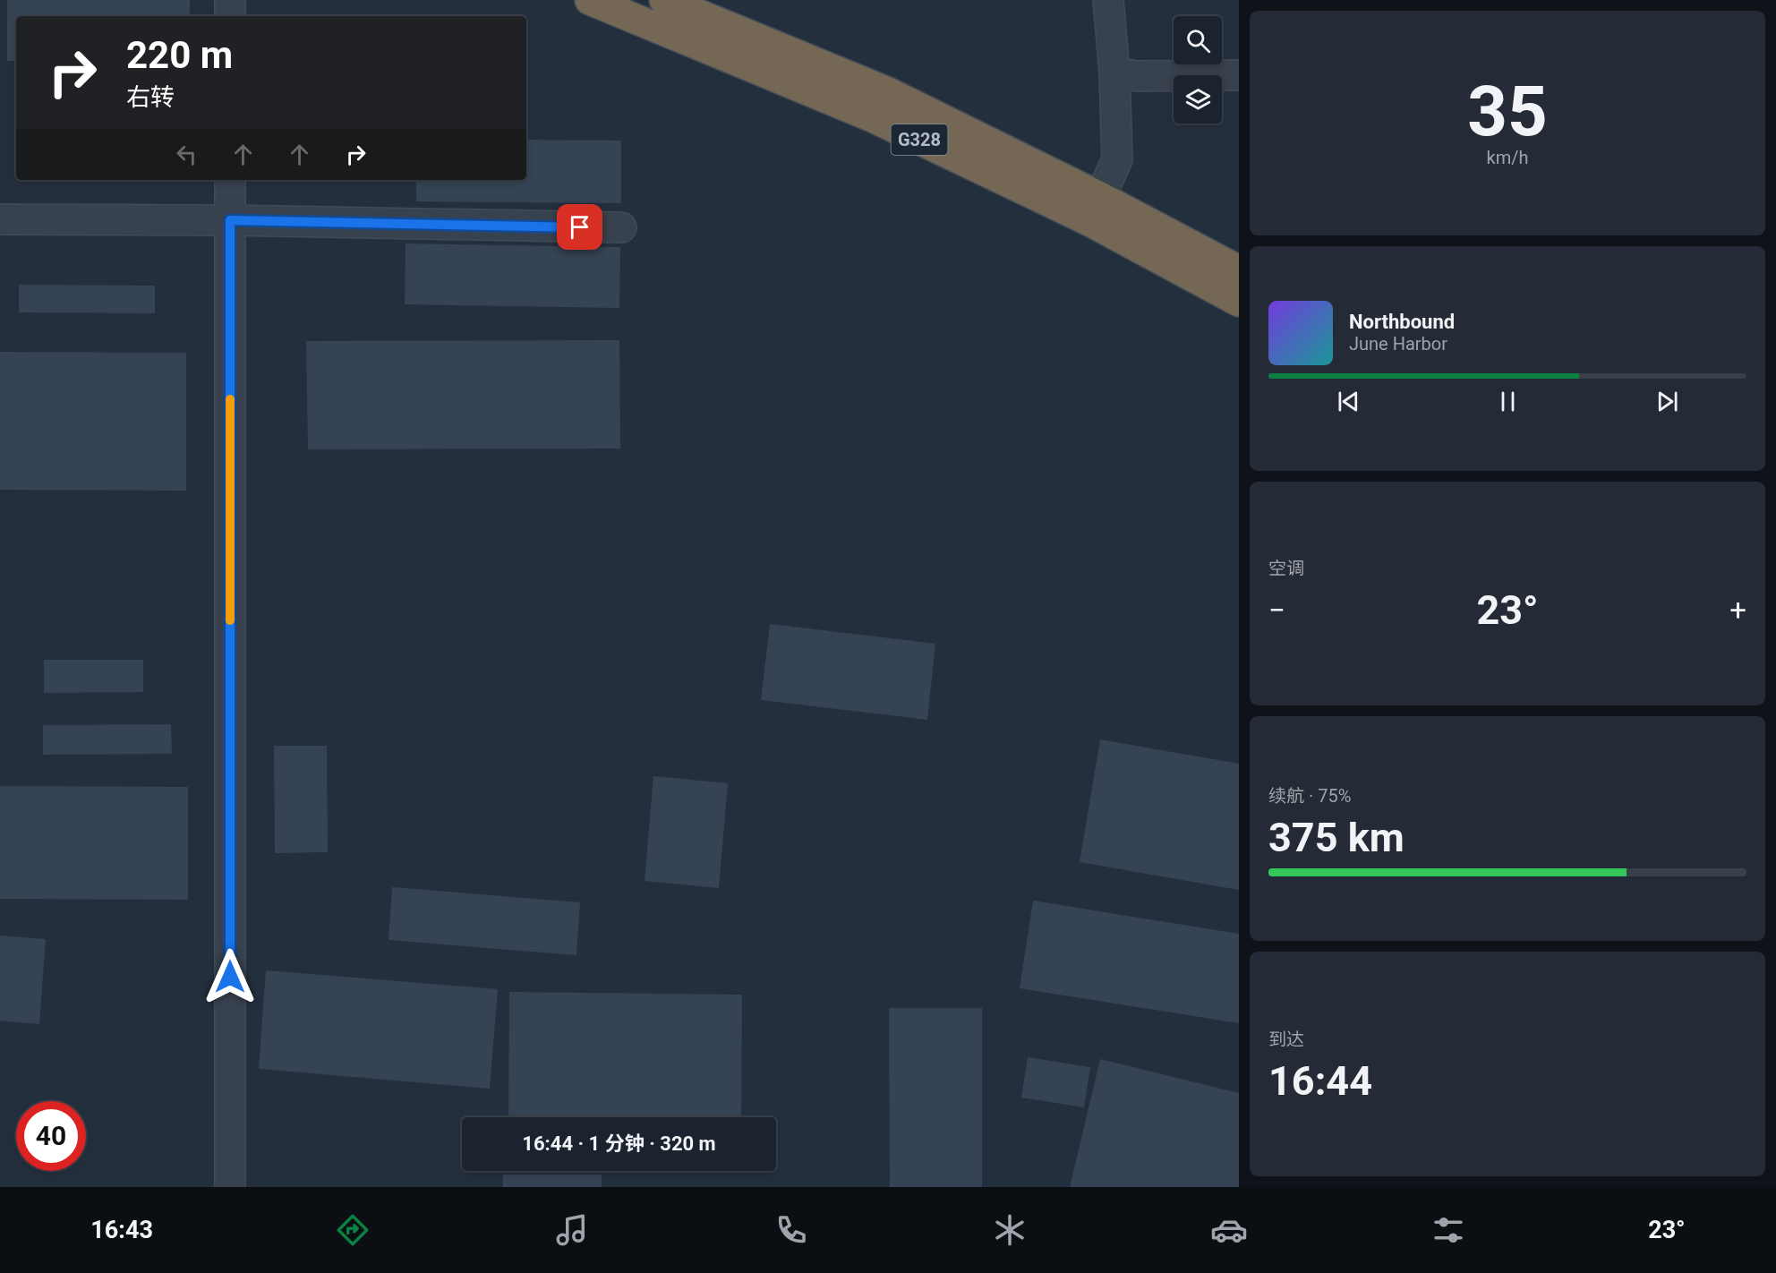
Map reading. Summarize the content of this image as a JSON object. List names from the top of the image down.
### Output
{
  "streets": {
    "highway": ["G328"]
  },
  "page": {
    "tile": [
      ["35", "km/h"],
      "空调",
      ["续航 · 75%", "375 km"],
      ["到达", "16:44"]
    ],
    "turn": ["220 m", "右转"],
    "song": ["Northbound", "June Harbor"],
    "heat": ["−", "23°", "+"],
    "limit": "40",
    "trip": "16:44 · 1 分钟 · 320 m",
    "tabs": ["16:43", "23°"]
  }
}
